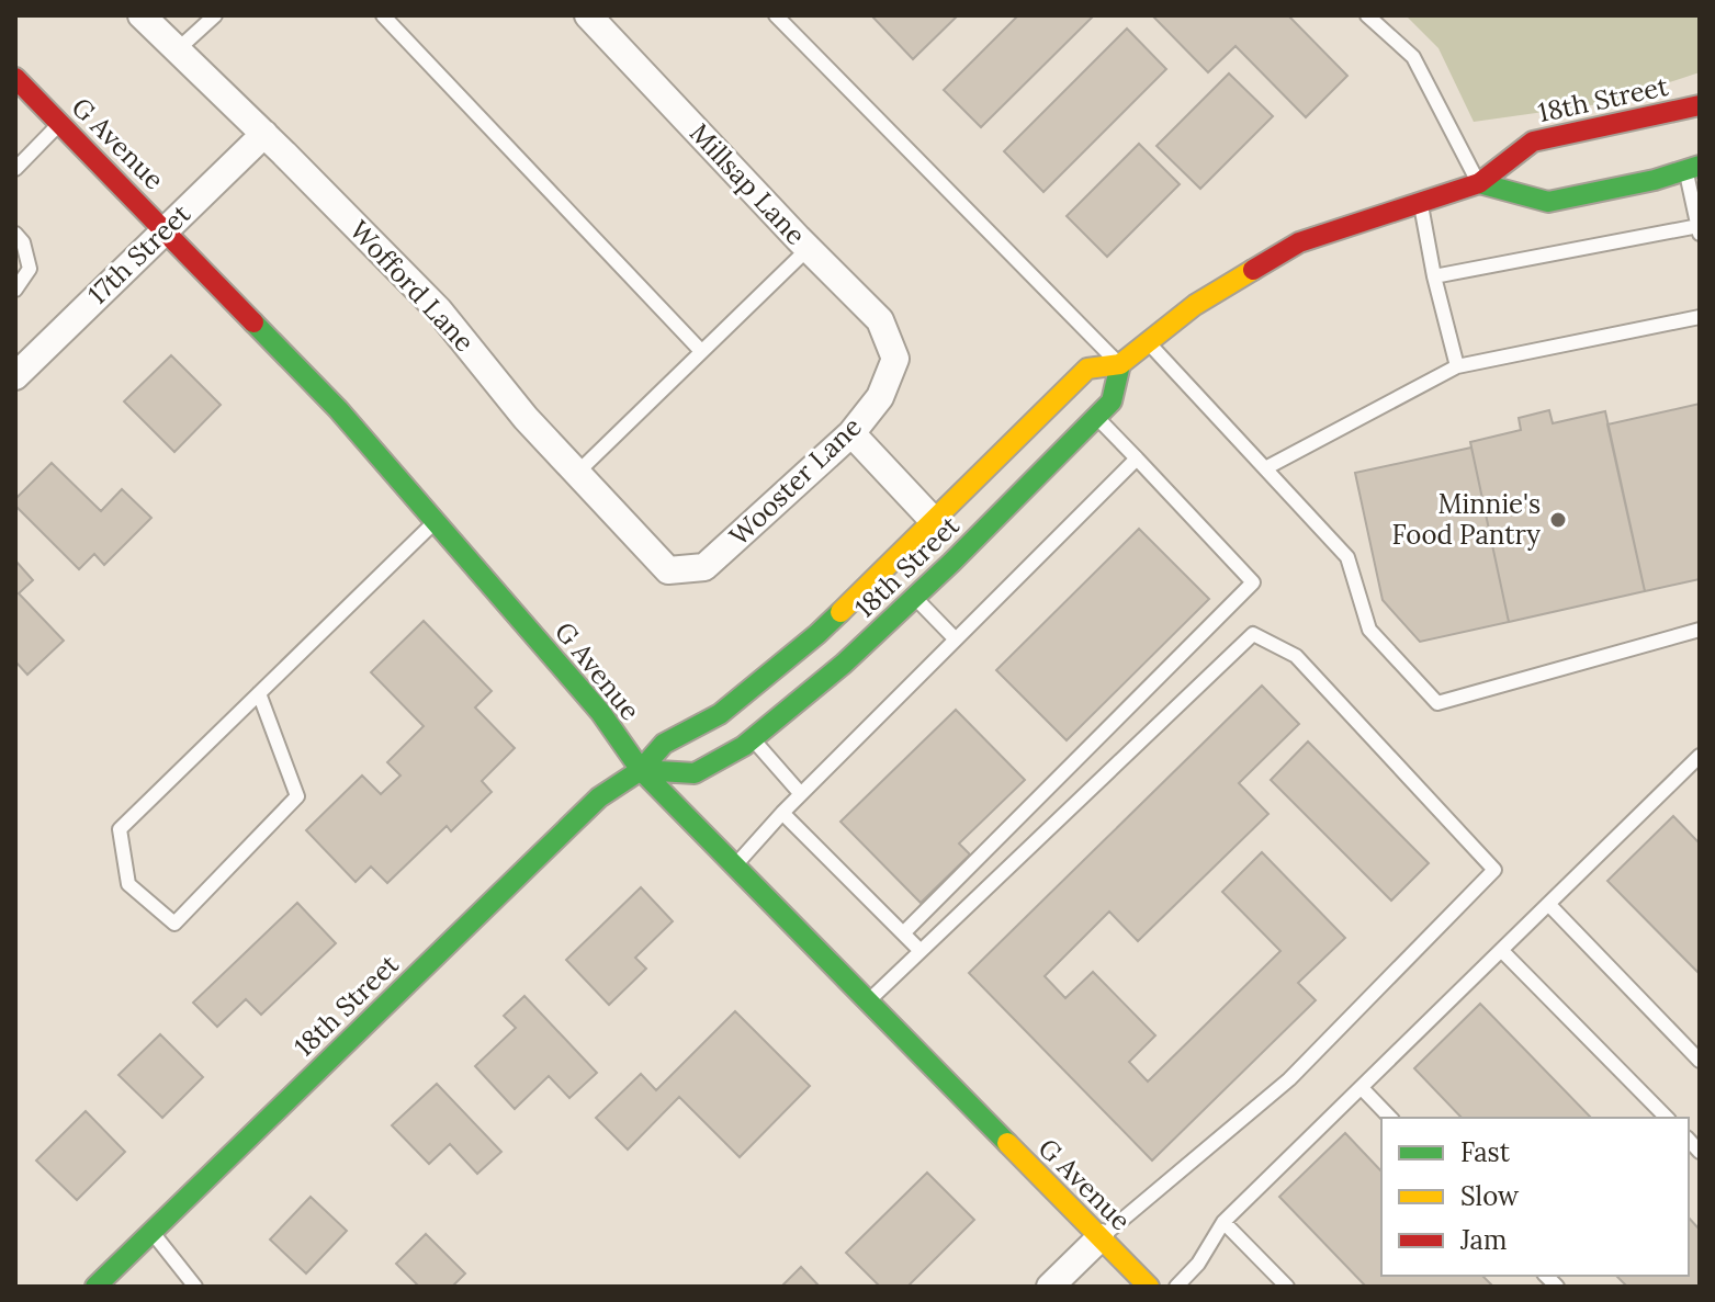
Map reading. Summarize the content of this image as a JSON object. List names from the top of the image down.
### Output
{
  "streets": {
    "street": [
      "18th Street",
      "G Avenue",
      "Millsap Lane",
      "17th Street",
      "Wofford Lane",
      "Wooster Lane"
    ]
  },
  "crossings": [
    ["18th Street", "G Avenue"],
    ["G Avenue", "17th Street"],
    ["Millsap Lane", "Wooster Lane"],
    ["17th Street", "Wofford Lane"],
    ["Wofford Lane", "Wooster Lane"]
  ],
  "places": ["Minnie's Food Pantry"],
  "legend": ["Fast", "Slow", "Jam"]
}
